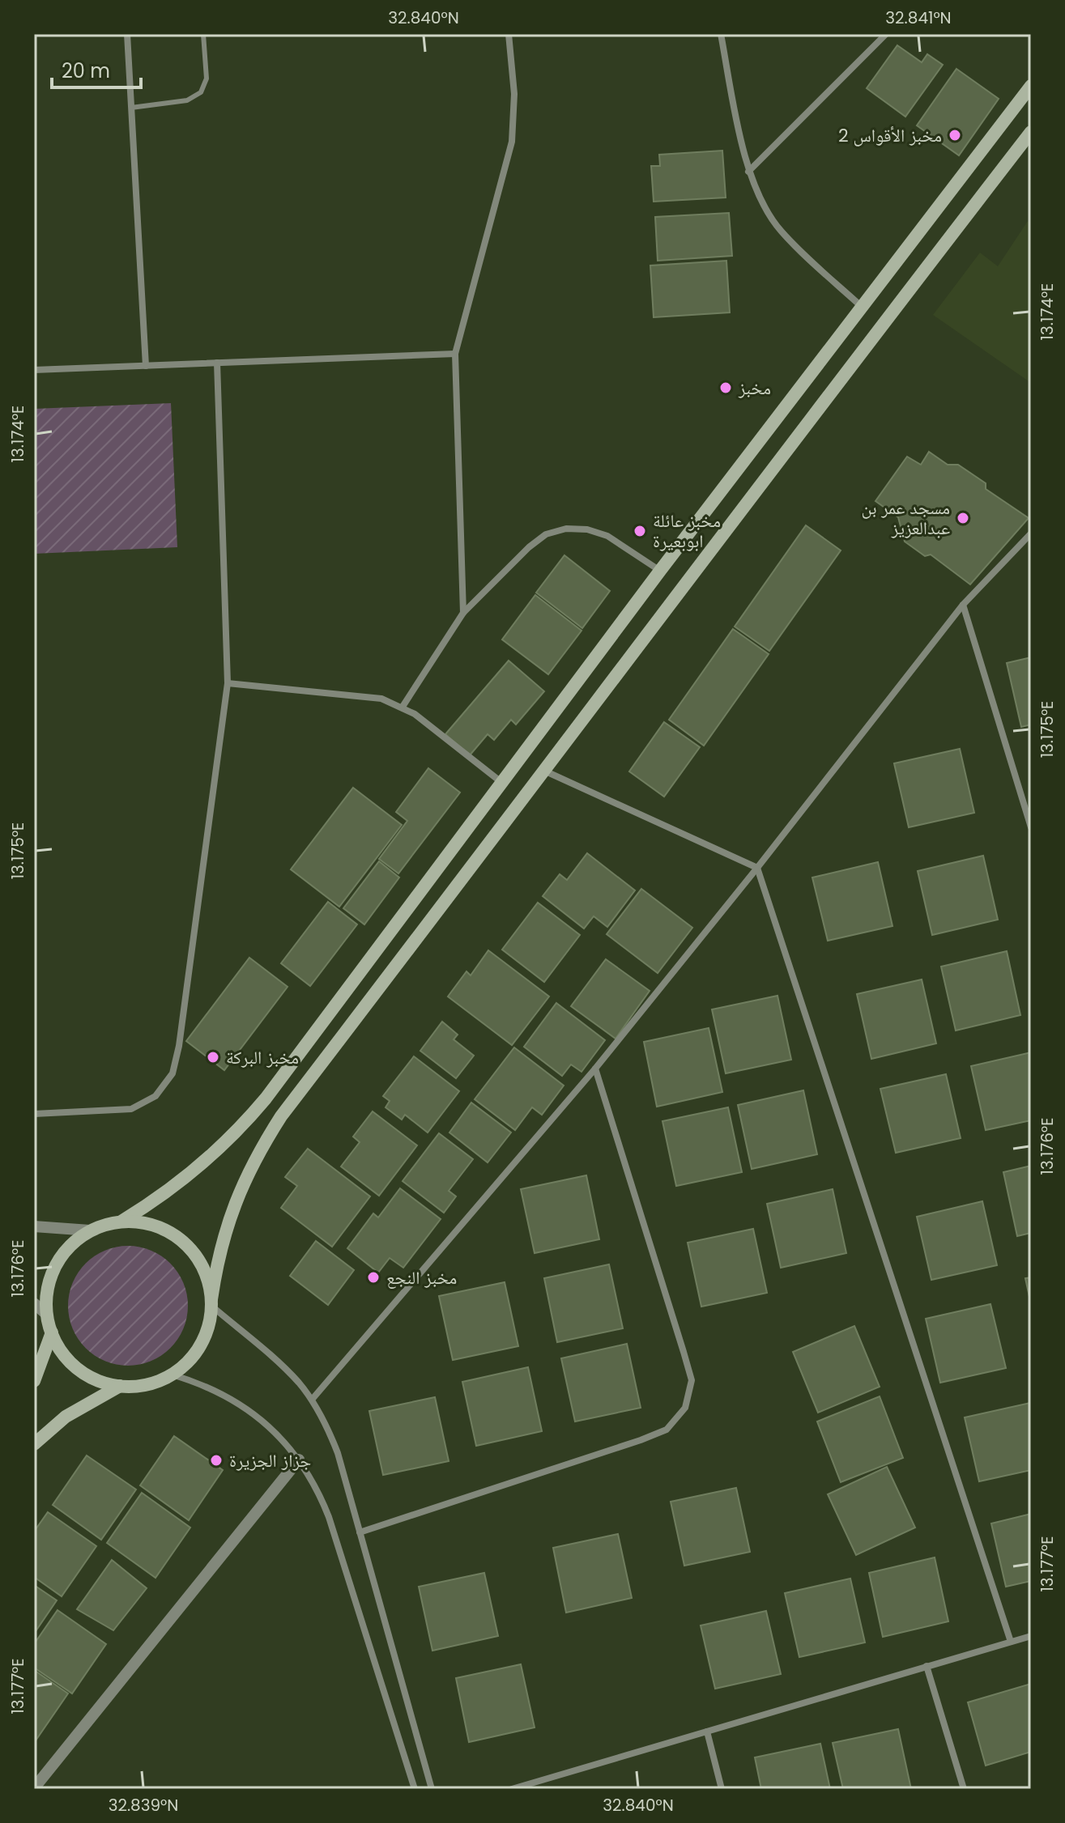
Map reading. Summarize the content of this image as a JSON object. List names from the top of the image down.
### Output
{
  "places": [
    "مخبز الأقواس 2",
    "مخبز",
    "مسجد عمر بن عبدالعزيز",
    "مخبز عائلة ابوبعيرة",
    "مخبز البركة",
    "مخبز النجع",
    "جزاز الجزيرة"
  ],
  "scale_bar": "20 m",
  "coordinates": [
    "32.840°N",
    "32.841°N",
    "13.174°E",
    "13.175°E",
    "13.176°E",
    "13.177°E",
    "32.839°N"
  ]
}
